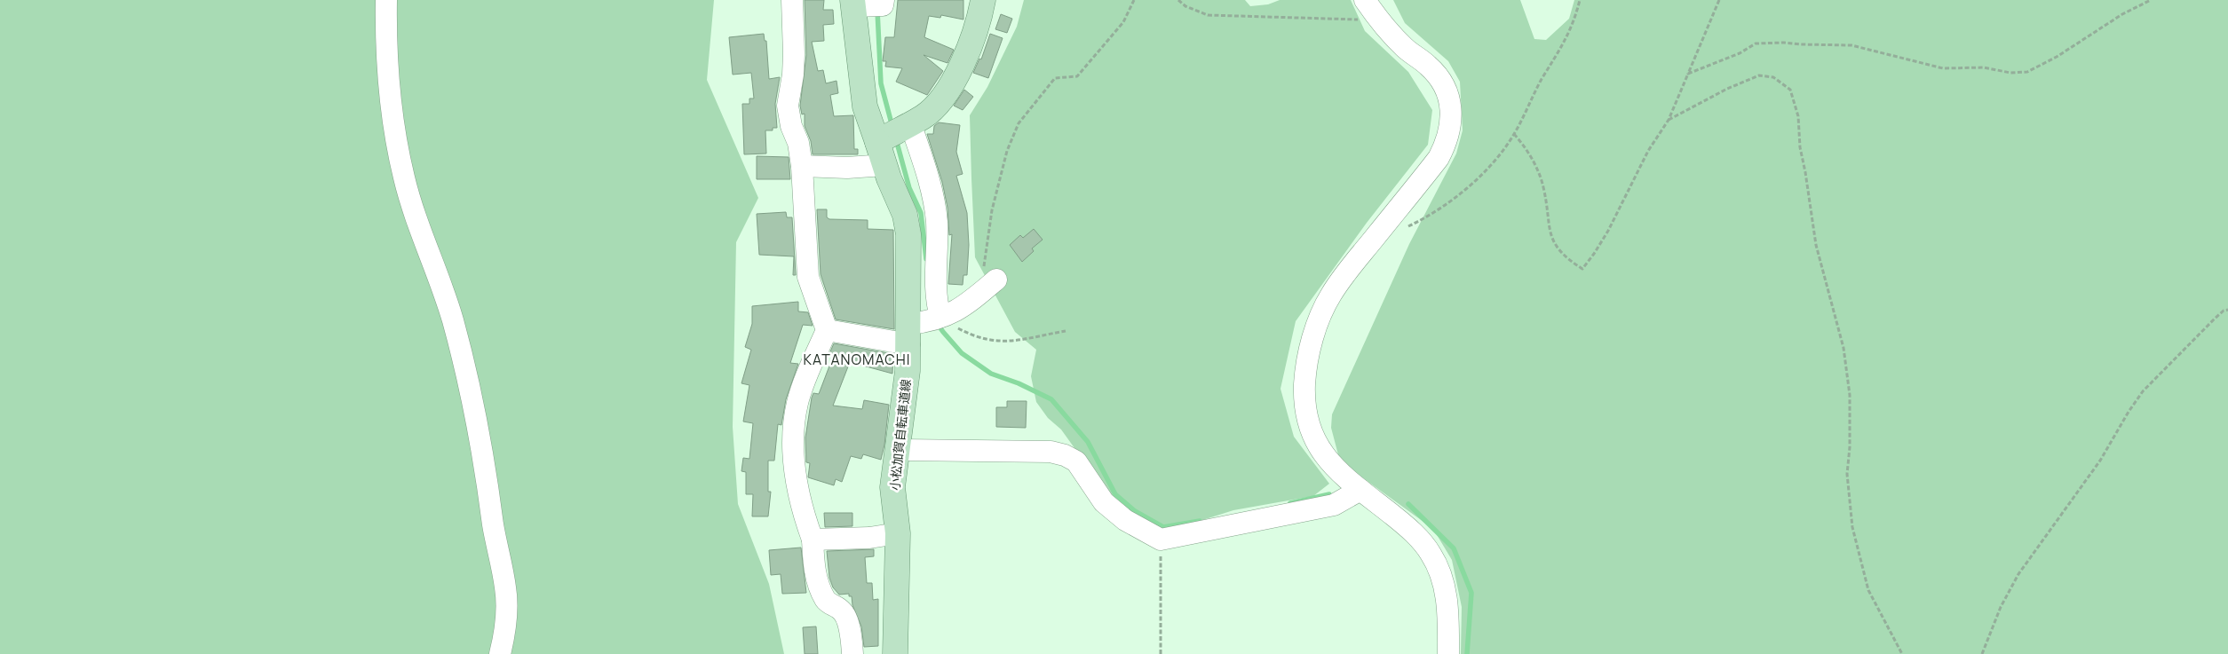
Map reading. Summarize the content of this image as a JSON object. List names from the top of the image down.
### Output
{
  "streets": {
    "main road": ["小松加賀自転車道線"]
  },
  "districts": ["KATANOMACHI"]
}
